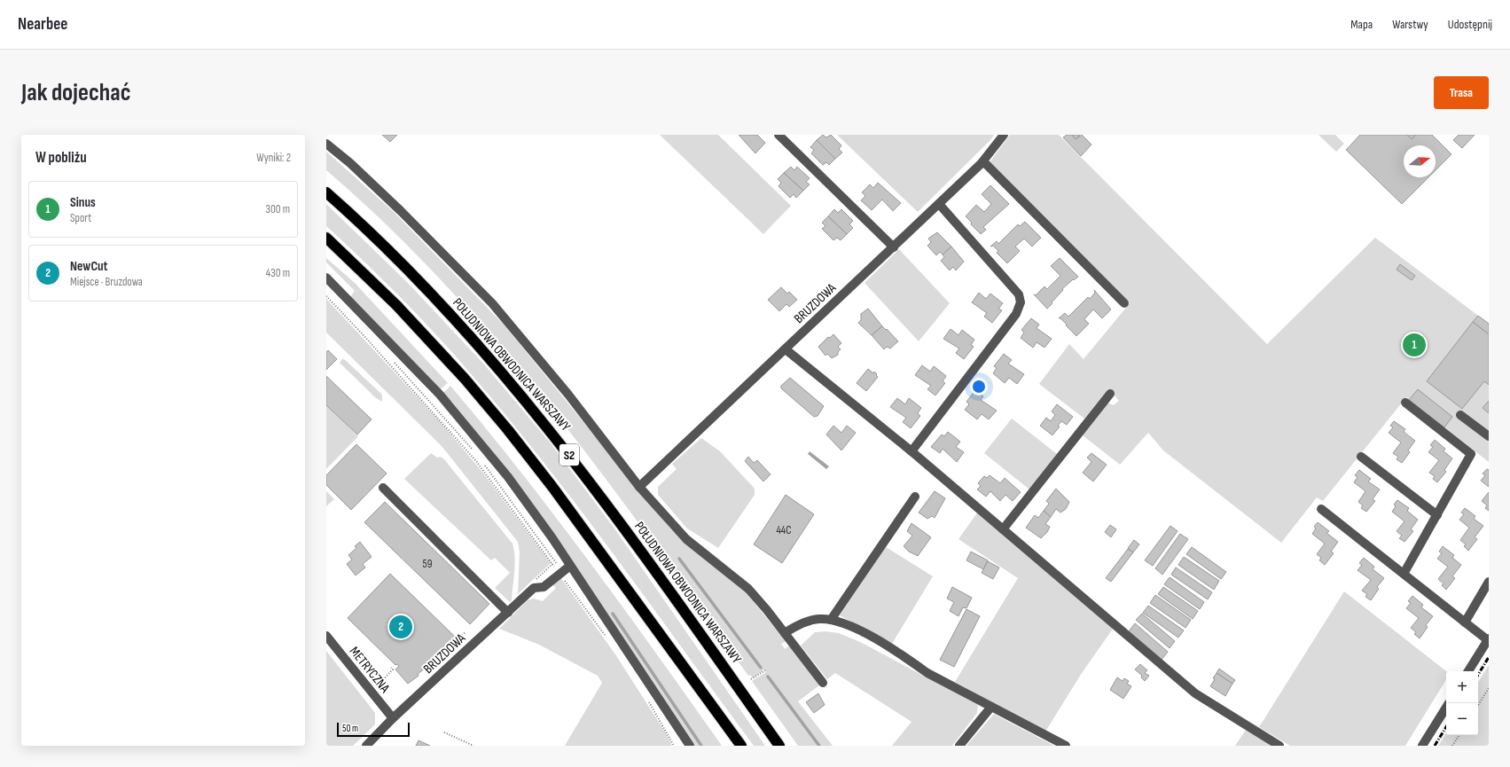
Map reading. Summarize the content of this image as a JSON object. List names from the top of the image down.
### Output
{
  "streets": {
    "highway": ["POŁUDNIOWA OBWODNICA WARSZAWY", "S2"],
    "street": ["BRUZDOWA", "METRYCZNA"]
  },
  "crossings": [
    ["BRUZDOWA", "METRYCZNA"]
  ],
  "house_numbers": ["44C", "59"],
  "scale_bar": "50 m",
  "north": "right",
  "page": {
    "header": "Nearbee",
    "nav": ["Mapa", "Warstwy", "Udostępnij"],
    "buttons": "Trasa",
    "title": "Jak dojechać",
    "heading": ["W pobliżu", "Wyniki: 2"],
    "list": [
      {
        "mark": "1",
        "name": "Sinus",
        "note": "Sport",
        "value": "300 m"
      },
      {
        "mark": "2",
        "name": "NewCut",
        "note": "Miejsce · Bruzdowa",
        "value": "430 m"
      }
    ],
    "pins": ["1", "2"],
    "map_buttons": ["+", "−"],
    "scale": "50 m"
  }
}
